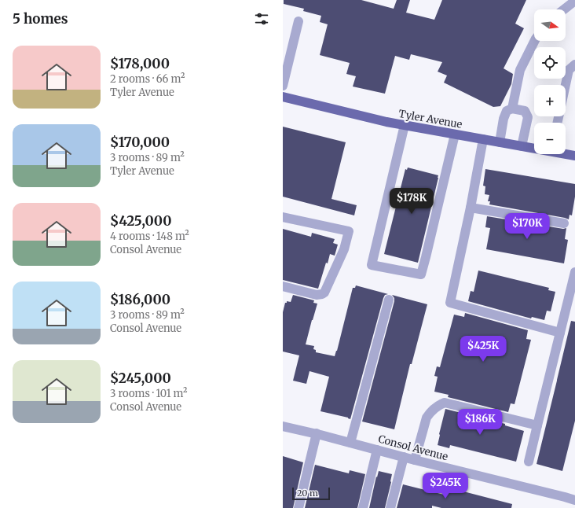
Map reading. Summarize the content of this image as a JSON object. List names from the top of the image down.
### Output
{
  "streets": {
    "main road": ["Tyler Avenue"],
    "street": ["Consol Avenue"]
  },
  "scale_bar": "20 m",
  "north": "right",
  "page": {
    "heading": "5 homes",
    "map_buttons": ["+", "−"],
    "list": [
      {
        "name": "$178,000",
        "note": "2 rooms · 66 m² · Tyler Avenue"
      },
      {
        "name": "$170,000",
        "note": "3 rooms · 89 m² · Tyler Avenue"
      },
      {
        "name": "$425,000",
        "note": "4 rooms · 148 m² · Consol Avenue"
      },
      {
        "name": "$186,000",
        "note": "3 rooms · 89 m² · Consol Avenue"
      },
      {
        "name": "$245,000",
        "note": "3 rooms · 101 m² · Consol Avenue"
      }
    ],
    "price": [
      "$178K",
      "$170K",
      "$425K",
      "$186K",
      "$245K"
    ],
    "scale": "20 m"
  }
}
